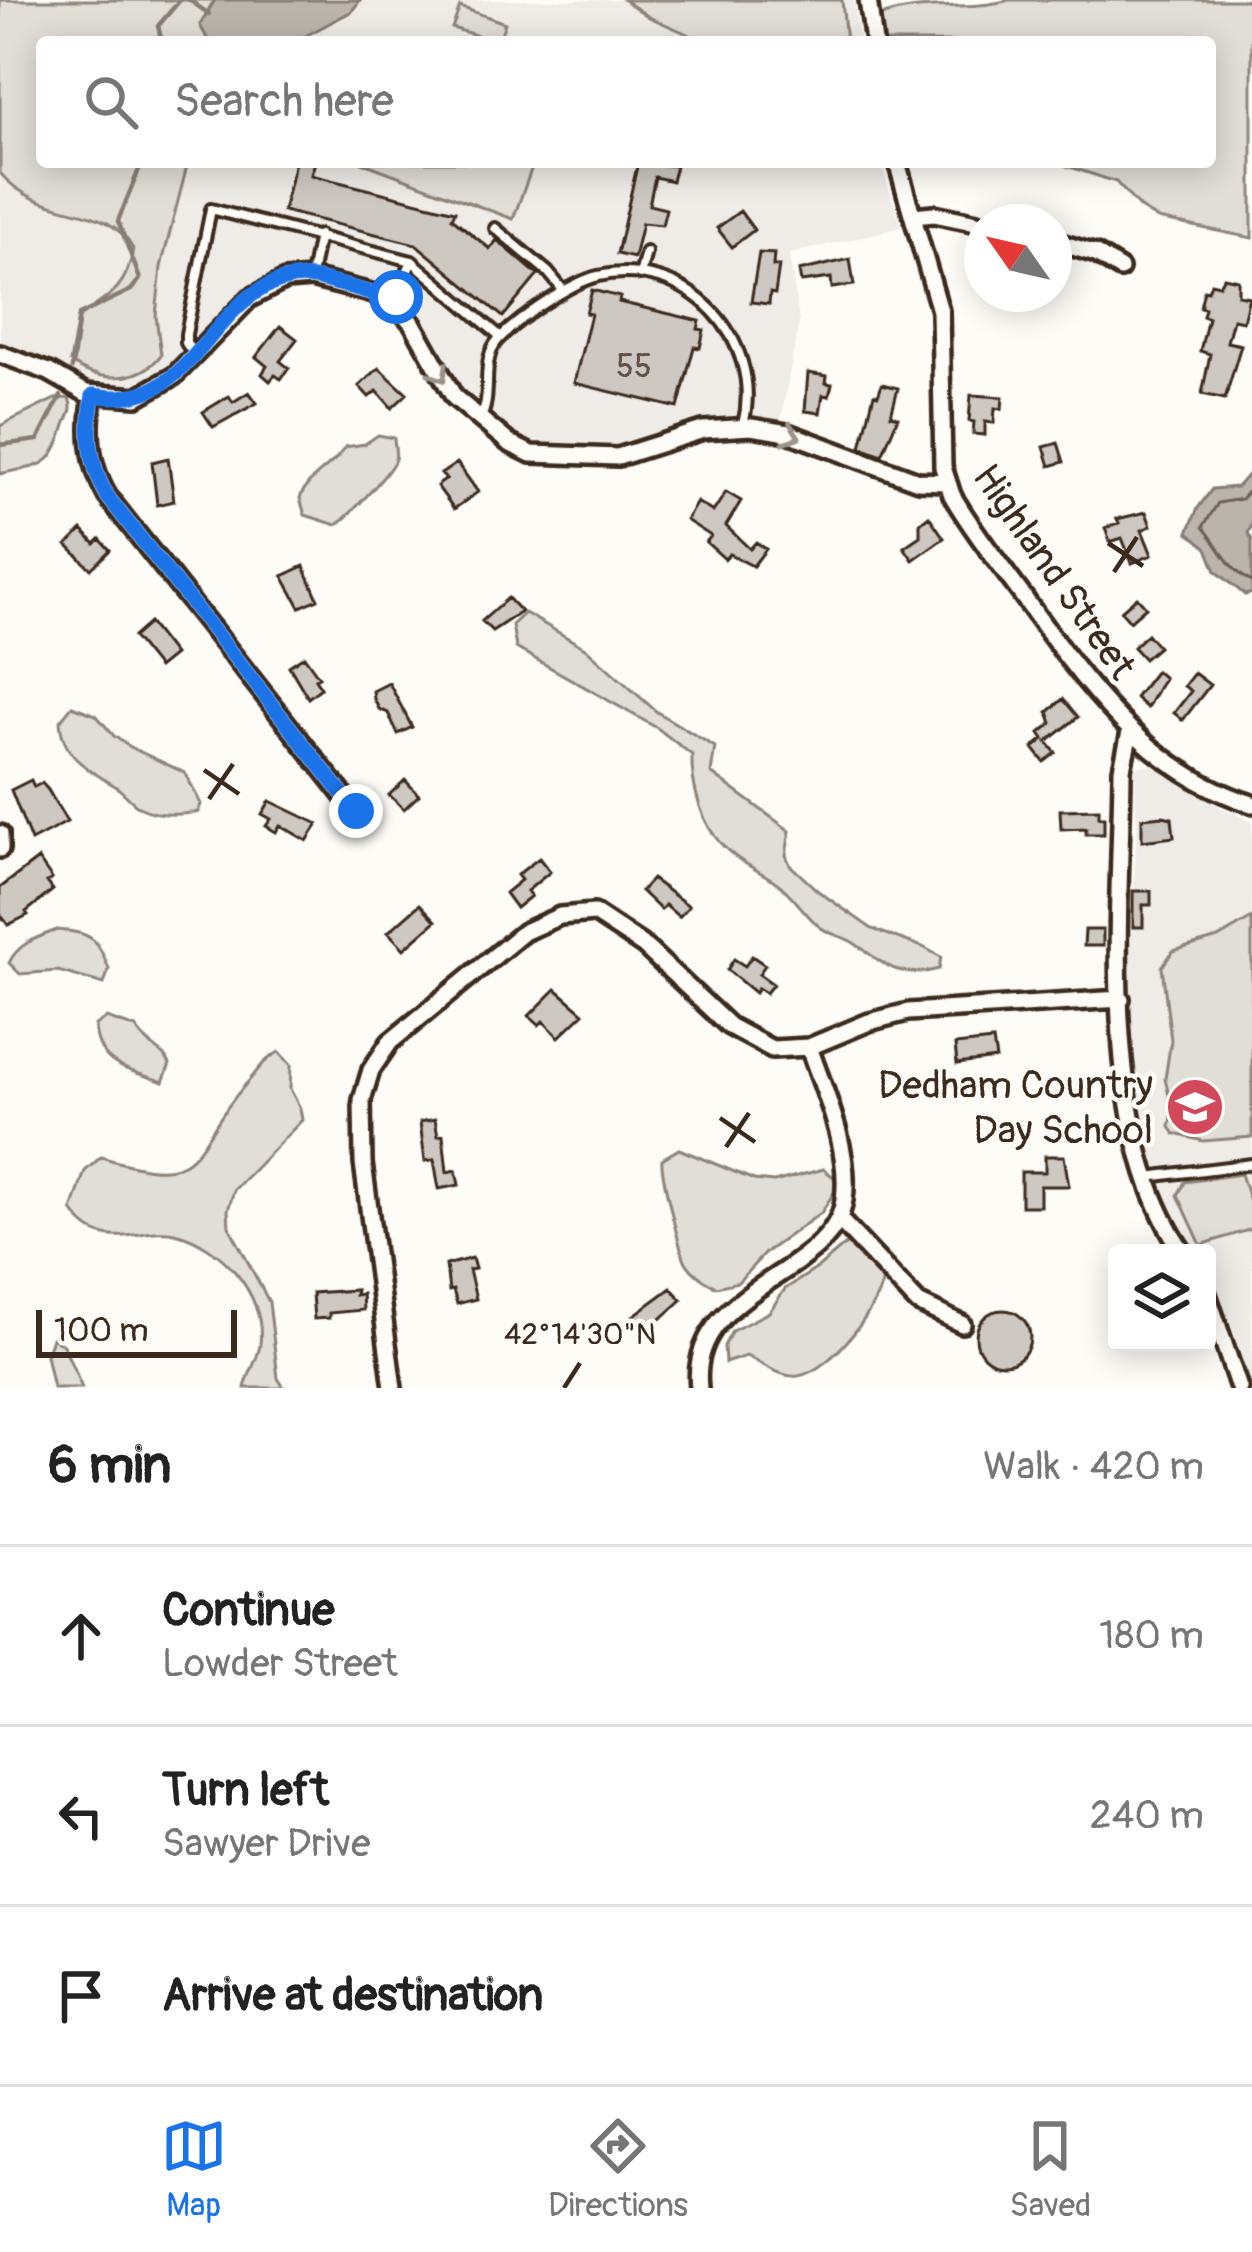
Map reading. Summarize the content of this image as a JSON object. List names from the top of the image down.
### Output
{
  "streets": {
    "street": ["Highland Street"]
  },
  "places": {
    "school or university": ["Dedham Country Day School"]
  },
  "house_numbers": ["55"],
  "scale_bar": "100 m",
  "north": "top left",
  "page": {
    "search": "Search here",
    "scale": "100 m",
    "heading": ["6 min", "Walk · 420 m"],
    "list": [
      ["Continue", "Lowder Street", "180 m"],
      ["Turn left", "Sawyer Drive", "240 m"],
      "Arrive at destination"
    ],
    "nav": ["Map", "Directions", "Saved"]
  },
  "coordinates": ["42°14'30\"N"]
}
